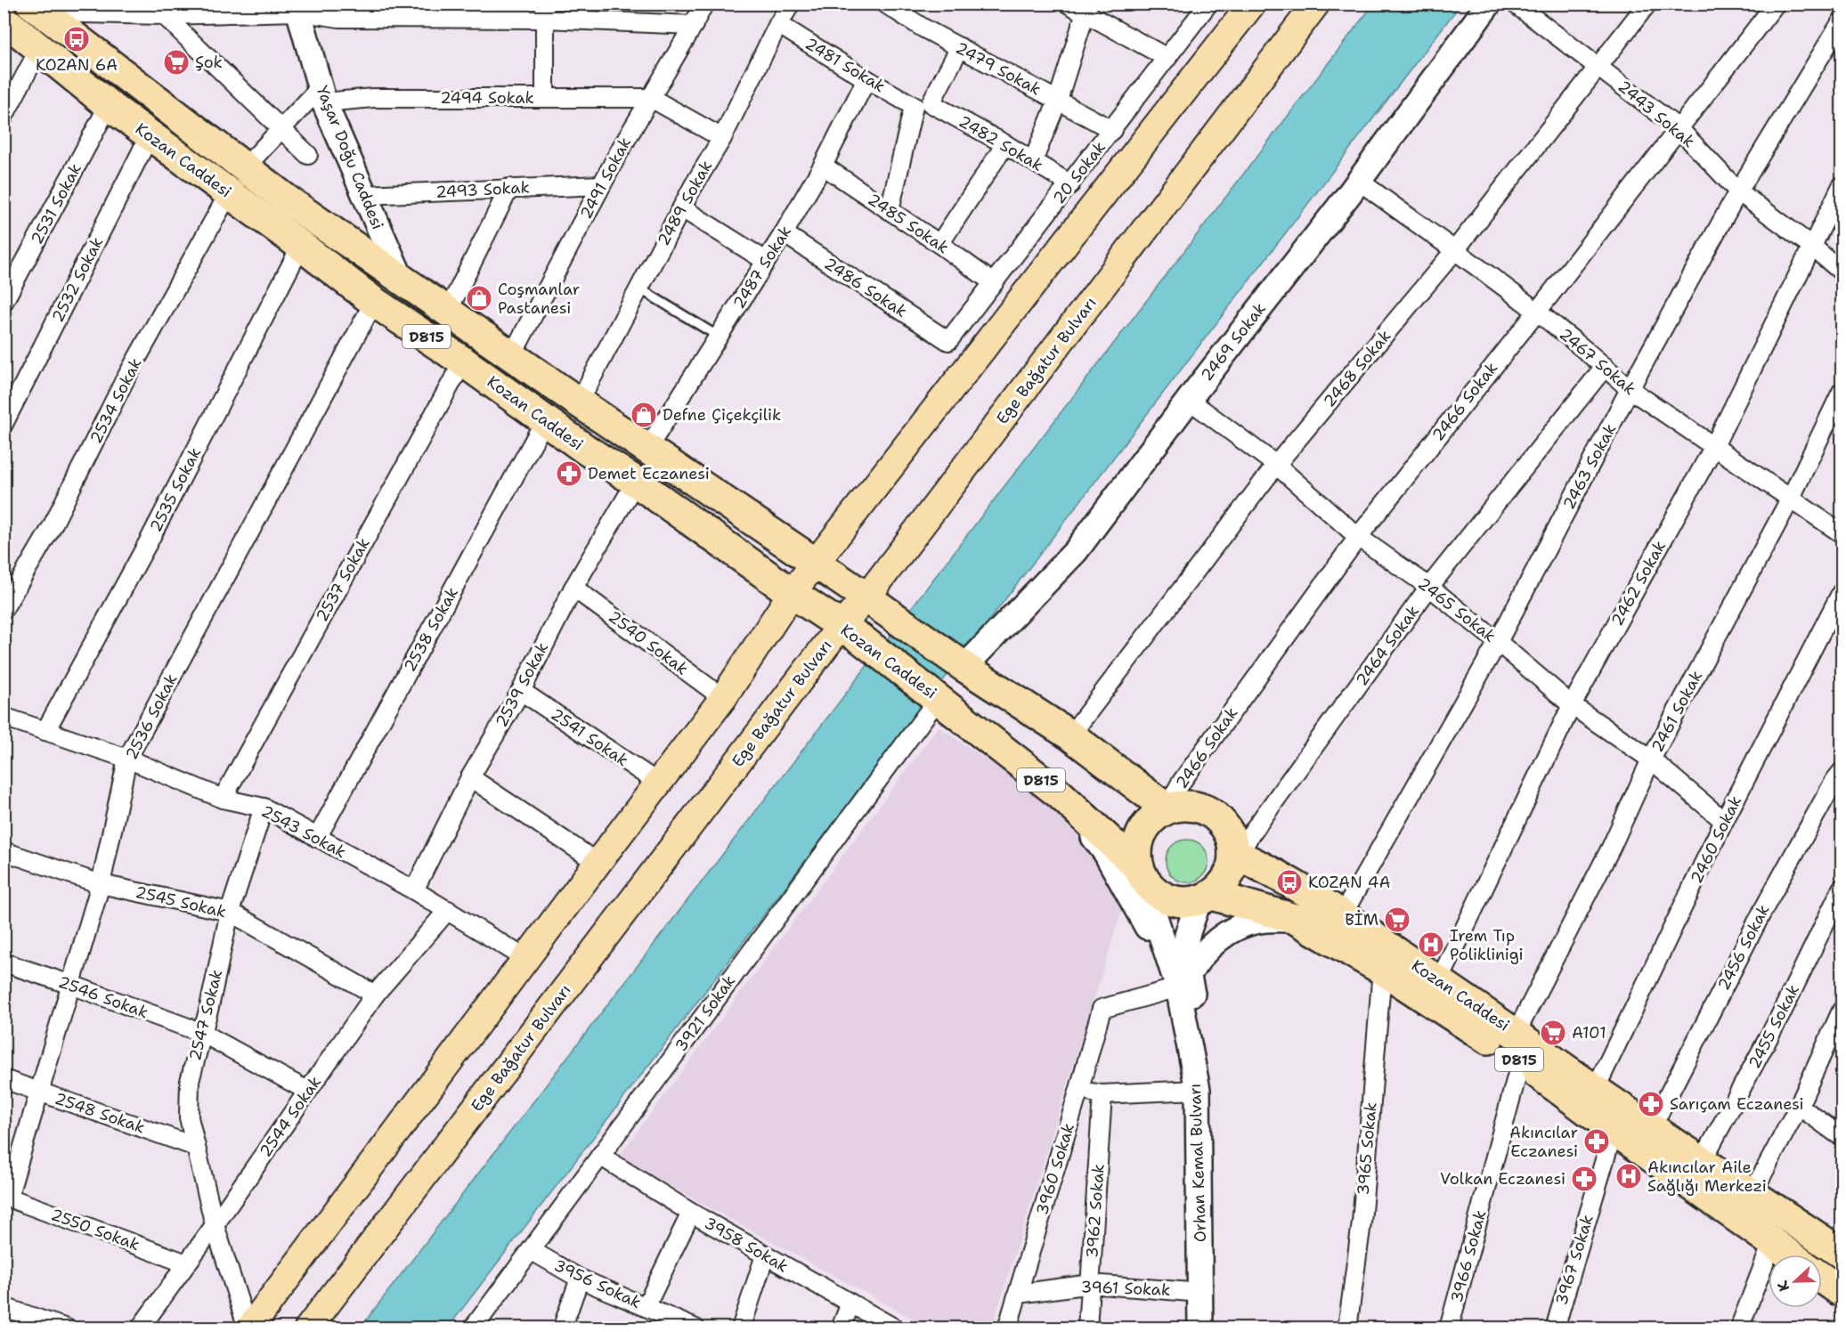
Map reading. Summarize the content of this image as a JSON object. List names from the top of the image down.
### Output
{
  "streets": {
    "highway": ["Kozan Caddesi", "D815"],
    "main road": [
      "Yaşar Doğu Caddesi",
      "2469 Sokak",
      "Ege Bağatur Bulvarı",
      "Orhan Kemal Bulvarı"
    ],
    "street": [
      "2481 Sokak",
      "2479 Sokak",
      "2494 Sokak",
      "2443 Sokak",
      "2482 Sokak",
      "20 Sokak",
      "2491 Sokak",
      "2493 Sokak",
      "2489 Sokak",
      "2531 Sokak",
      "2485 Sokak",
      "2487 Sokak",
      "2532 Sokak",
      "2486 Sokak",
      "2467 Sokak",
      "2468 Sokak",
      "2534 Sokak",
      "2466 Sokak",
      "2463 Sokak",
      "2535 Sokak",
      "2537 Sokak",
      "2462 Sokak",
      "2465 Sokak",
      "2538 Sokak",
      "2540 Sokak",
      "2464 Sokak",
      "2539 Sokak",
      "2461 Sokak",
      "2536 Sokak",
      "2541 Sokak",
      "2543 Sokak",
      "2460 Sokak",
      "2545 Sokak",
      "2456 Sokak",
      "2546 Sokak",
      "3921 Sokak",
      "2547 Sokak",
      "2455 Sokak",
      "2548 Sokak",
      "2544 Sokak",
      "3965 Sokak",
      "3960 Sokak",
      "3962 Sokak",
      "2550 Sokak",
      "3958 Sokak",
      "3966 Sokak",
      "3967 Sokak",
      "3956 Sokak",
      "3961 Sokak"
    ]
  },
  "crossings": [
    ["2481 Sokak", "2482 Sokak"],
    ["2481 Sokak", "2489 Sokak"],
    ["2481 Sokak", "2487 Sokak"],
    ["2479 Sokak", "20 Sokak"],
    ["2494 Sokak", "Yaşar Doğu Caddesi"],
    ["2494 Sokak", "2491 Sokak"],
    ["2443 Sokak", "2468 Sokak"],
    ["2443 Sokak", "2466 Sokak"],
    ["2443 Sokak", "2463 Sokak"],
    ["2443 Sokak", "2462 Sokak"],
    ["2482 Sokak", "20 Sokak"],
    ["Yaşar Doğu Caddesi", "Kozan Caddesi"],
    ["Yaşar Doğu Caddesi", "2493 Sokak"],
    ["Kozan Caddesi", "2491 Sokak"],
    ["Kozan Caddesi", "2489 Sokak"],
    ["Kozan Caddesi", "2531 Sokak"],
    ["Kozan Caddesi", "2487 Sokak"],
    ["Kozan Caddesi", "2532 Sokak"],
    ["Kozan Caddesi", "D815"],
    ["Kozan Caddesi", "2469 Sokak"],
    ["Kozan Caddesi", "Ege Bağatur Bulvarı"],
    ["Kozan Caddesi", "2468 Sokak"],
    ["Kozan Caddesi", "2534 Sokak"],
    ["Kozan Caddesi", "2466 Sokak"],
    ["Kozan Caddesi", "2463 Sokak"],
    ["Kozan Caddesi", "2535 Sokak"],
    ["Kozan Caddesi", "2537 Sokak"],
    ["Kozan Caddesi", "2462 Sokak"],
    ["Kozan Caddesi", "2538 Sokak"],
    ["Kozan Caddesi", "2464 Sokak"],
    ["Kozan Caddesi", "2539 Sokak"],
    ["Kozan Caddesi", "2461 Sokak"],
    ["Kozan Caddesi", "2536 Sokak"],
    ["Kozan Caddesi", "2460 Sokak"],
    ["Kozan Caddesi", "2456 Sokak"],
    ["Kozan Caddesi", "3921 Sokak"],
    ["Kozan Caddesi", "2455 Sokak"],
    ["Kozan Caddesi", "3965 Sokak"],
    ["Kozan Caddesi", "3966 Sokak"],
    ["Kozan Caddesi", "3967 Sokak"],
    ["20 Sokak", "2485 Sokak"],
    ["20 Sokak", "2486 Sokak"],
    ["2491 Sokak", "2493 Sokak"],
    ["2485 Sokak", "2487 Sokak"],
    ["2487 Sokak", "2486 Sokak"],
    ["D815", "2466 Sokak"],
    ["D815", "2464 Sokak"],
    ["2469 Sokak", "2467 Sokak"],
    ["2469 Sokak", "2465 Sokak"],
    ["2467 Sokak", "2468 Sokak"],
    ["2467 Sokak", "2466 Sokak"],
    ["2467 Sokak", "2463 Sokak"],
    ["2467 Sokak", "2462 Sokak"],
    ["2467 Sokak", "2464 Sokak"],
    ["2467 Sokak", "2461 Sokak"],
    ["2468 Sokak", "2465 Sokak"],
    ["2466 Sokak", "2465 Sokak"],
    ["2466 Sokak", "2464 Sokak"],
    ["2463 Sokak", "2465 Sokak"],
    ["2535 Sokak", "2543 Sokak"],
    ["2537 Sokak", "2543 Sokak"],
    ["2462 Sokak", "2465 Sokak"],
    ["2465 Sokak", "2464 Sokak"],
    ["2465 Sokak", "2461 Sokak"],
    ["2465 Sokak", "2460 Sokak"],
    ["2538 Sokak", "2543 Sokak"],
    ["2540 Sokak", "2539 Sokak"],
    ["2539 Sokak", "2541 Sokak"],
    ["2539 Sokak", "2543 Sokak"],
    ["2461 Sokak", "3966 Sokak"],
    ["2536 Sokak", "2543 Sokak"],
    ["2536 Sokak", "2545 Sokak"],
    ["2536 Sokak", "2546 Sokak"],
    ["2536 Sokak", "2548 Sokak"],
    ["2536 Sokak", "2550 Sokak"],
    ["2543 Sokak", "2547 Sokak"],
    ["2543 Sokak", "2544 Sokak"],
    ["2545 Sokak", "2547 Sokak"],
    ["2545 Sokak", "2544 Sokak"],
    ["2546 Sokak", "2547 Sokak"],
    ["2546 Sokak", "2544 Sokak"],
    ["3921 Sokak", "3958 Sokak"],
    ["3921 Sokak", "3956 Sokak"],
    ["2547 Sokak", "2548 Sokak"],
    ["2547 Sokak", "2544 Sokak"],
    ["2544 Sokak", "2550 Sokak"],
    ["Orhan Kemal Bulvarı", "3960 Sokak"],
    ["Orhan Kemal Bulvarı", "3961 Sokak"],
    ["3960 Sokak", "3961 Sokak"],
    ["3962 Sokak", "3961 Sokak"]
  ],
  "places": {
    "bus stop": ["KOZAN 6A", "KOZAN 4A"],
    "supermarket": ["Şok", "BİM", "A101"],
    "shop": ["Coşmanlar Pastanesi", "Defne Çiçekçilik"],
    "pharmacy": [
      "Demet Eczanesi",
      "Sarıçam Eczanesi",
      "Akıncılar Eczanesi",
      "Volkan Eczanesi"
    ],
    "hospital": ["Irem Tıp Poliklinigi", "Akıncılar Aile Sağlığı Merkezi"]
  },
  "north": "left"
}
